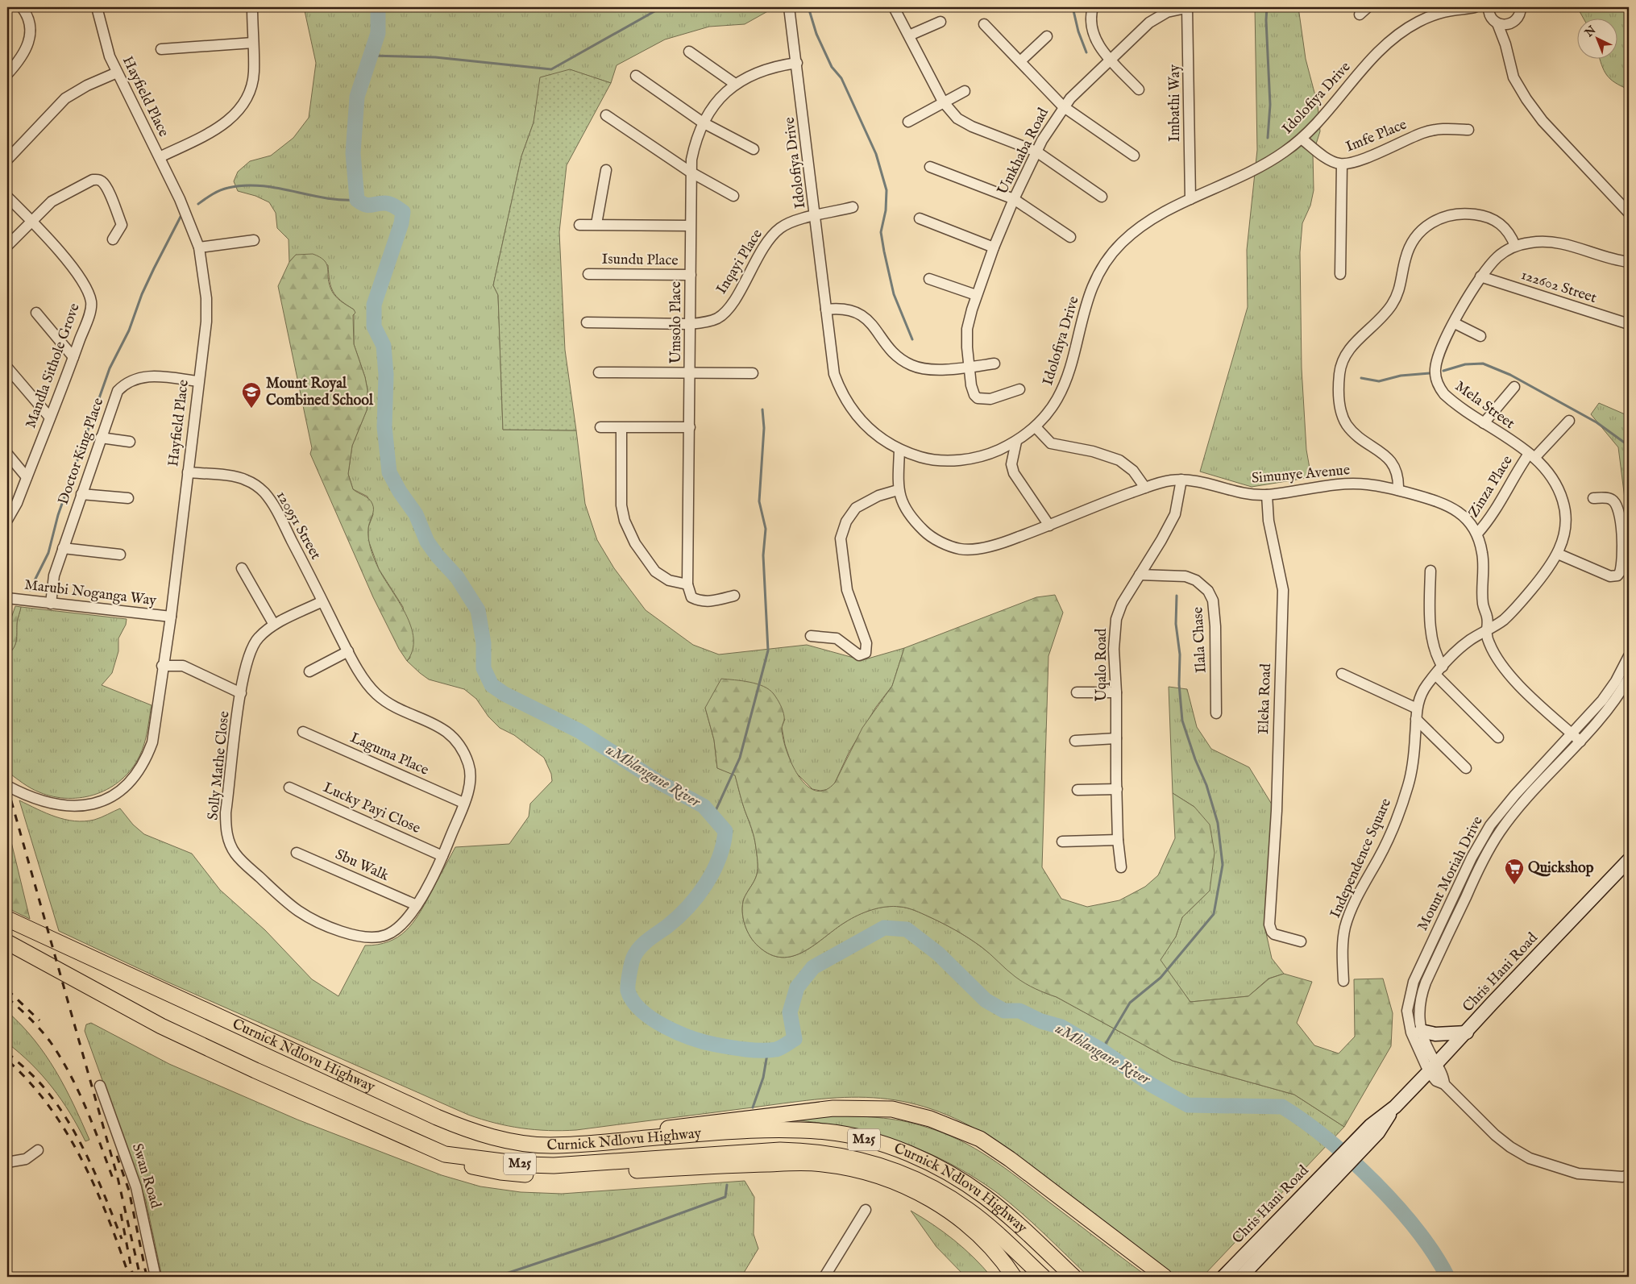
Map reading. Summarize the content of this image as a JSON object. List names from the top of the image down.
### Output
{
  "streets": {
    "main road": ["Chris Hani Road", "Curnick Ndlovu Highway", "M25"],
    "street": [
      "Hayfield Place",
      "Idolofiya Drive",
      "Imbathi Way",
      "Imfe Place",
      "Umkhaba Road",
      "Isundu Place",
      "Inqayi Place",
      "122602 Street",
      "Umsolo Place",
      "Mandla Sithole Grove",
      "Mela Street",
      "Doctor King Place",
      "Simunye Avenue",
      "Zinza Place",
      "120951 Street",
      "Marubi Noganga Way",
      "Ilala Chase",
      "Uqalo Road",
      "Eleka Road",
      "Laguma Place",
      "Solly Mathe Close",
      "Lucky Payi Close",
      "Independence Square",
      "Sbu Walk",
      "Mount Moriah Drive",
      "Swan Road"
    ]
  },
  "crossings": [
    ["Hayfield Place", "Doctor King Place"],
    ["Hayfield Place", "120951 Street"],
    ["Hayfield Place", "Marubi Noganga Way"],
    ["Idolofiya Drive", "Imbathi Way"],
    ["Idolofiya Drive", "Imfe Place"],
    ["Idolofiya Drive", "Inqayi Place"],
    ["Idolofiya Drive", "Umsolo Place"],
    ["Idolofiya Drive", "Simunye Avenue"],
    ["Imbathi Way", "Umkhaba Road"],
    ["Isundu Place", "Umsolo Place"],
    ["Inqayi Place", "Umsolo Place"],
    ["122602 Street", "Mela Street"],
    ["Mela Street", "Simunye Avenue"],
    ["Mela Street", "Zinza Place"],
    ["Mela Street", "Independence Square"],
    ["Doctor King Place", "Marubi Noganga Way"],
    ["Simunye Avenue", "Zinza Place"],
    ["Simunye Avenue", "Uqalo Road"],
    ["Simunye Avenue", "Eleka Road"],
    ["Simunye Avenue", "Independence Square"],
    ["Simunye Avenue", "Mount Moriah Drive"],
    ["120951 Street", "Solly Mathe Close"],
    ["Ilala Chase", "Uqalo Road"],
    ["Laguma Place", "Solly Mathe Close"],
    ["Solly Mathe Close", "Lucky Payi Close"],
    ["Solly Mathe Close", "Sbu Walk"],
    ["Mount Moriah Drive", "Chris Hani Road"]
  ],
  "water": ["uMhlangane River"],
  "places": {
    "school or university": ["Mount Royal Combined School"],
    "supermarket": ["Quickshop"]
  },
  "north": "top left"
}
